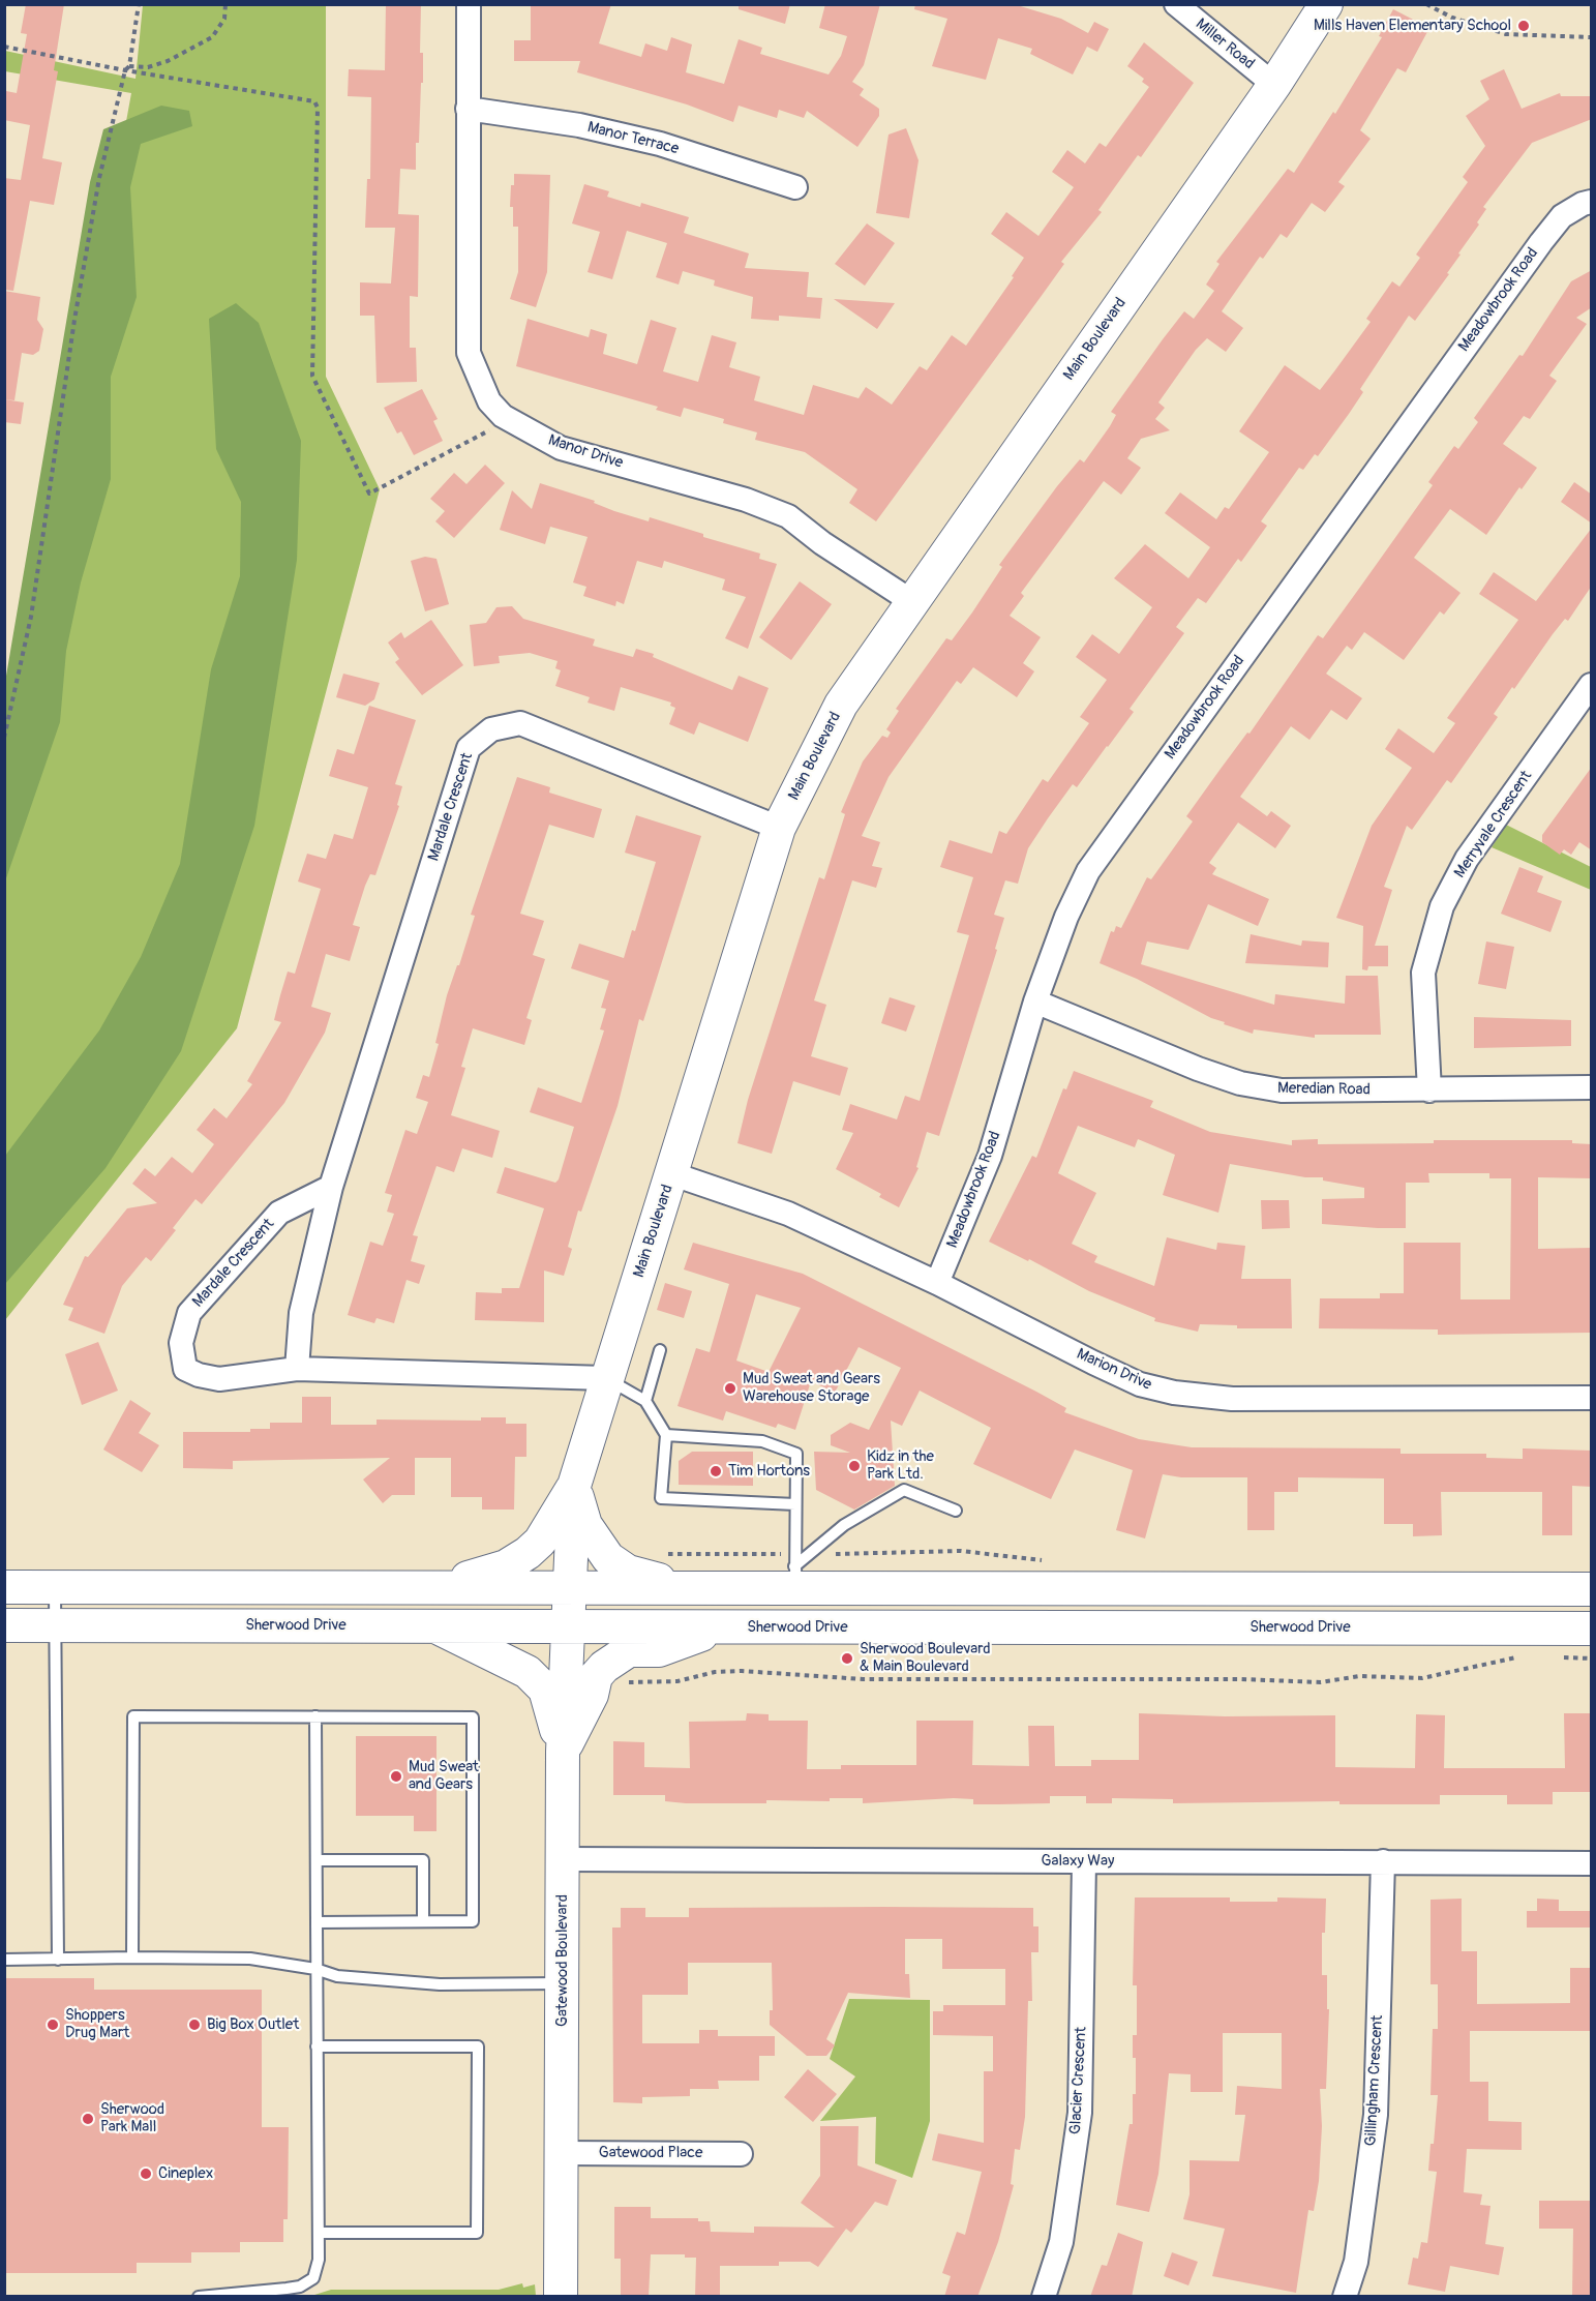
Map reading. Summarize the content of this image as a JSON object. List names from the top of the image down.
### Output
{
  "streets": {
    "main road": ["Main Boulevard", "Sherwood Drive", "Gatewood Boulevard"],
    "street": [
      "Miller Road",
      "Manor Terrace",
      "Meadowbrook Road",
      "Manor Drive",
      "Mardale Crescent",
      "Merryvale Crescent",
      "Meredian Road",
      "Marion Drive",
      "Galaxy Way",
      "Glacier Crescent",
      "Gillingham Crescent",
      "Gatewood Place"
    ]
  },
  "crossings": [
    ["Miller Road", "Main Boulevard"],
    ["Manor Terrace", "Manor Drive"],
    ["Meadowbrook Road", "Meredian Road"],
    ["Meadowbrook Road", "Marion Drive"],
    ["Main Boulevard", "Manor Drive"],
    ["Main Boulevard", "Mardale Crescent"],
    ["Main Boulevard", "Marion Drive"],
    ["Main Boulevard", "Sherwood Drive"],
    ["Main Boulevard", "Gatewood Boulevard"],
    ["Merryvale Crescent", "Meredian Road"],
    ["Sherwood Drive", "Gatewood Boulevard"],
    ["Galaxy Way", "Gatewood Boulevard"],
    ["Galaxy Way", "Glacier Crescent"],
    ["Galaxy Way", "Gillingham Crescent"],
    ["Gatewood Boulevard", "Gatewood Place"]
  ],
  "places": [
    "Mills Haven Elementary School",
    "Mud Sweat and Gears Warehouse Storage",
    "Kidz in the Park Ltd.",
    "Tim Hortons",
    "Sherwood Boulevard & Main Boulevard",
    "Mud Sweat and Gears",
    "Shoppers Drug Mart",
    "Big Box Outlet",
    "Sherwood Park Mall",
    "Cineplex"
  ]
}
